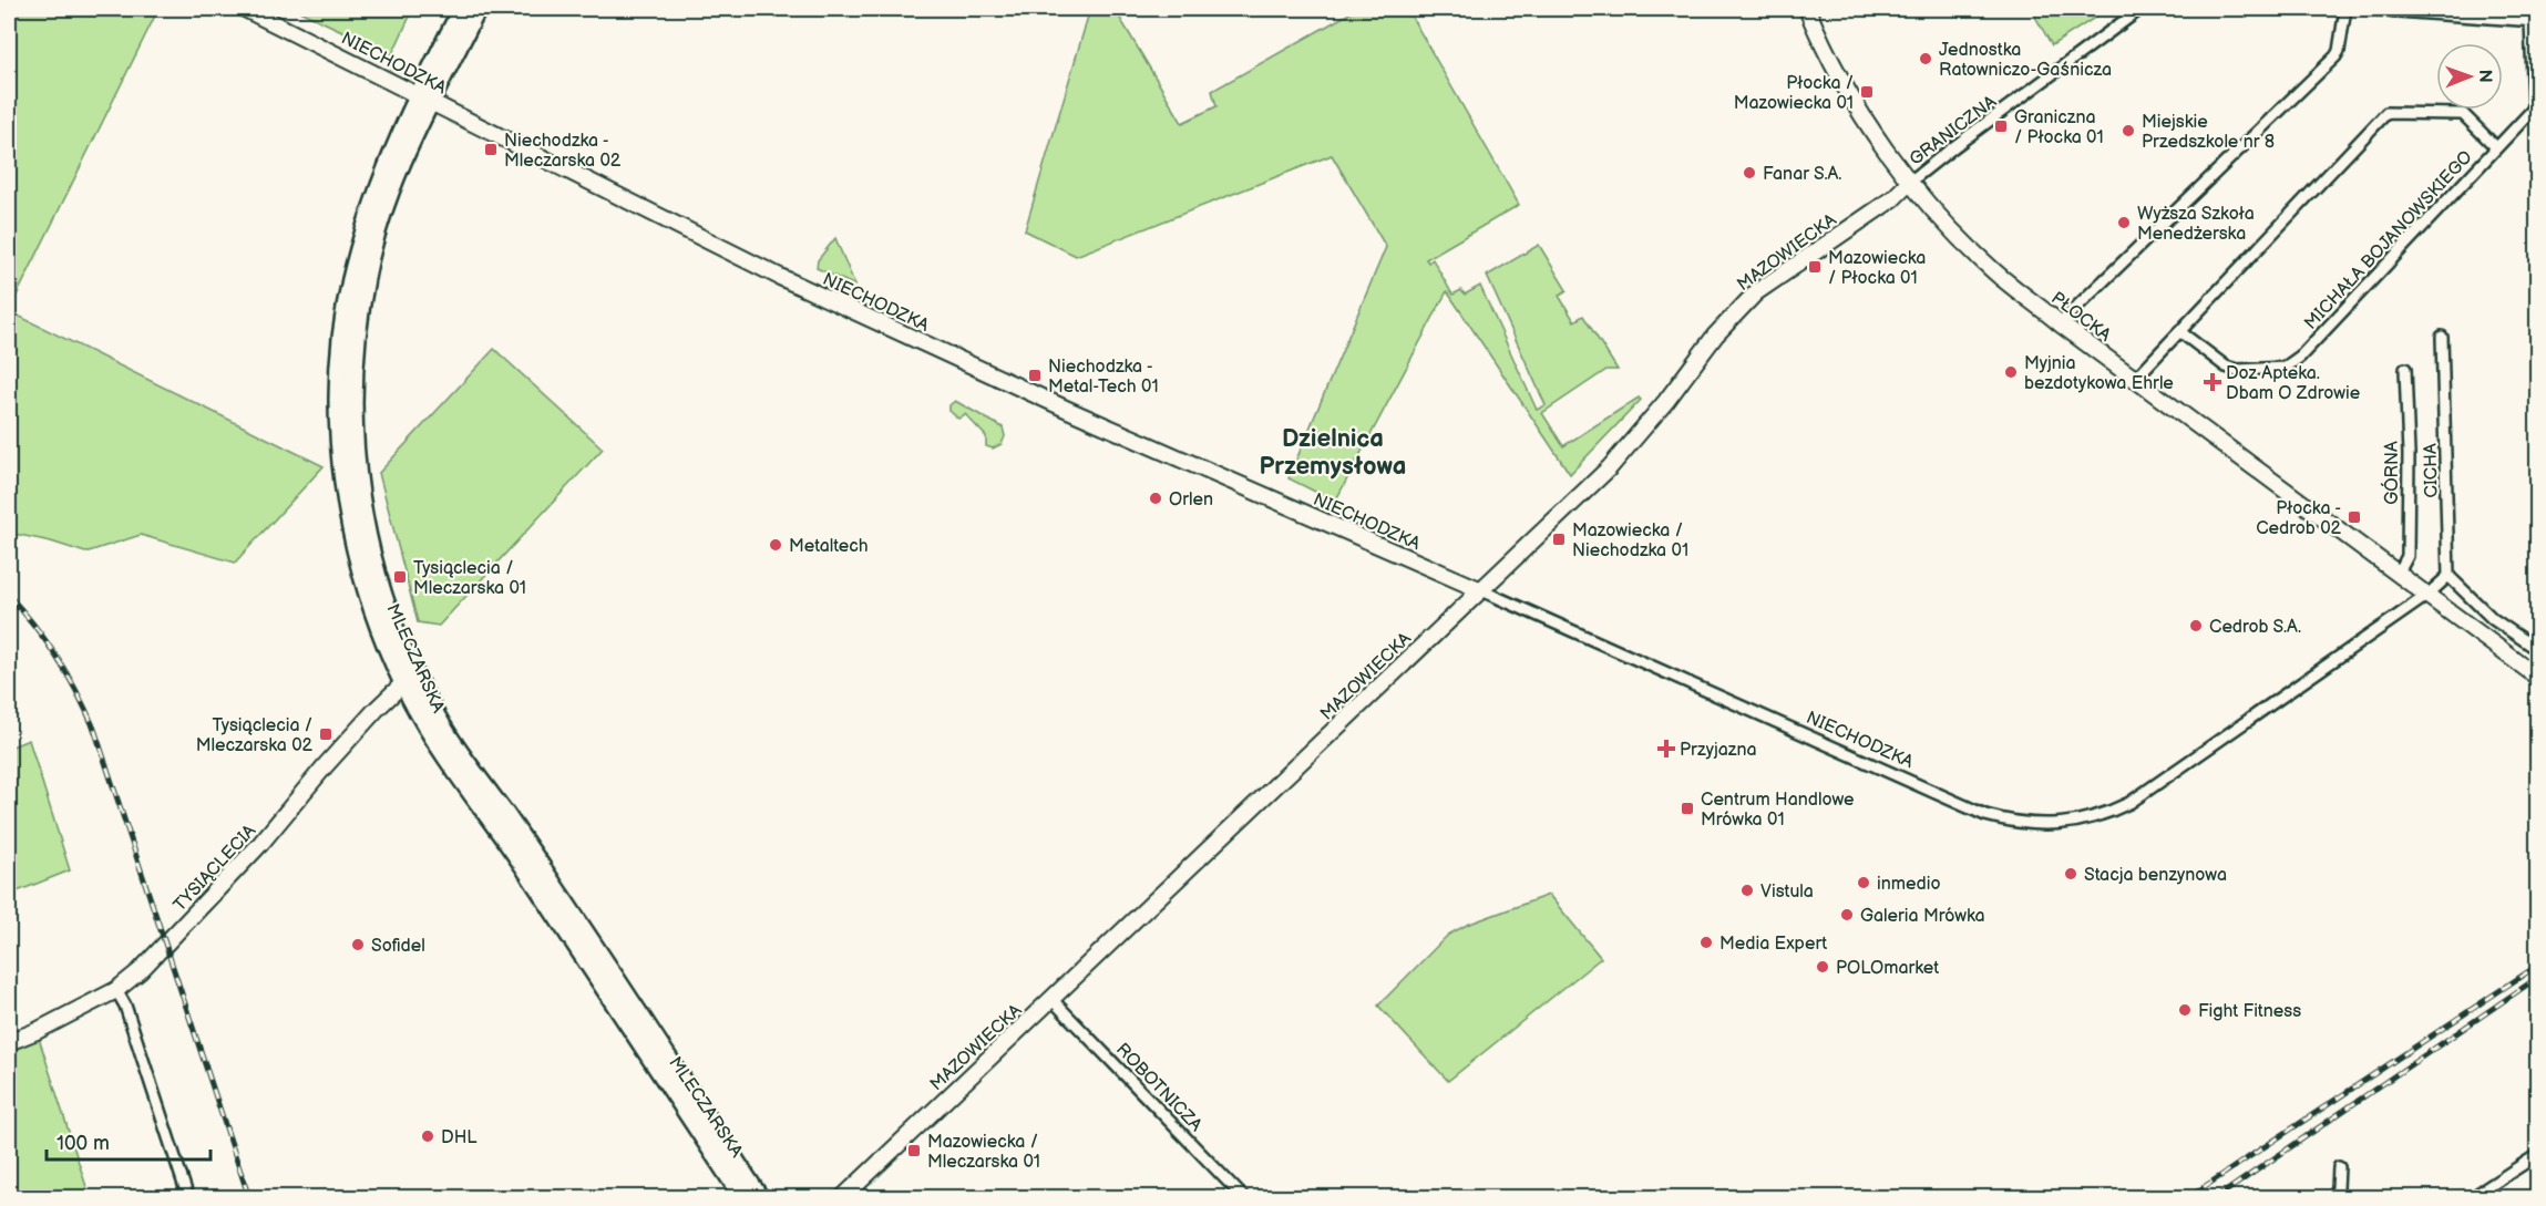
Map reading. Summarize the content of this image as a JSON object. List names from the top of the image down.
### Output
{
  "streets": {
    "main road": ["MLECZARSKA"],
    "street": [
      "NIECHODZKA",
      "GRANICZNA",
      "MICHAŁA BOJANOWSKIEGO",
      "MAZOWIECKA",
      "PŁOCKA",
      "CICHA",
      "GÓRNA",
      "TYSIĄCLECIA",
      "ROBOTNICZA"
    ]
  },
  "crossings": [
    ["NIECHODZKA", "MAZOWIECKA"],
    ["NIECHODZKA", "PŁOCKA"],
    ["NIECHODZKA", "MLECZARSKA"],
    ["GRANICZNA", "MAZOWIECKA"],
    ["GRANICZNA", "PŁOCKA"],
    ["MAZOWIECKA", "PŁOCKA"],
    ["MAZOWIECKA", "ROBOTNICZA"],
    ["PŁOCKA", "GÓRNA"],
    ["MLECZARSKA", "TYSIĄCLECIA"]
  ],
  "districts": ["Dzielnica Przemysłowa"],
  "places": {
    "other": [
      "Jednostka Ratowniczo-Gaśnicza",
      "Miejskie Przedszkole nr 8",
      "Fanar S.A.",
      "Wyższa Szkoła Menedżerska",
      "Myjnia bezdotykowa Ehrle",
      "Orlen",
      "Metaltech",
      "Cedrob S.A.",
      "Stacja benzynowa",
      "inmedio",
      "Vistula",
      "Galeria Mrówka",
      "Media Expert",
      "Sofidel",
      "POLOmarket",
      "Fight Fitness",
      "DHL"
    ],
    "transit": [
      "Płocka / Mazowiecka 01",
      "Graniczna / Płocka 01",
      "Niechodzka - Mleczarska 02",
      "Mazowiecka / Płocka 01",
      "Niechodzka - Metal-Tech 01",
      "Płocka - Cedrob 02",
      "Mazowiecka / Niechodzka 01",
      "Tysiąclecia / Mleczarska 01",
      "Tysiąclecia / Mleczarska 02",
      "Centrum Handlowe Mrówka 01",
      "Mazowiecka / Mleczarska 01"
    ],
    "health": ["Doz Apteka. Dbam O Zdrowie", "Przyjazna"]
  },
  "scale_bar": "100 m",
  "north": "right"
}
